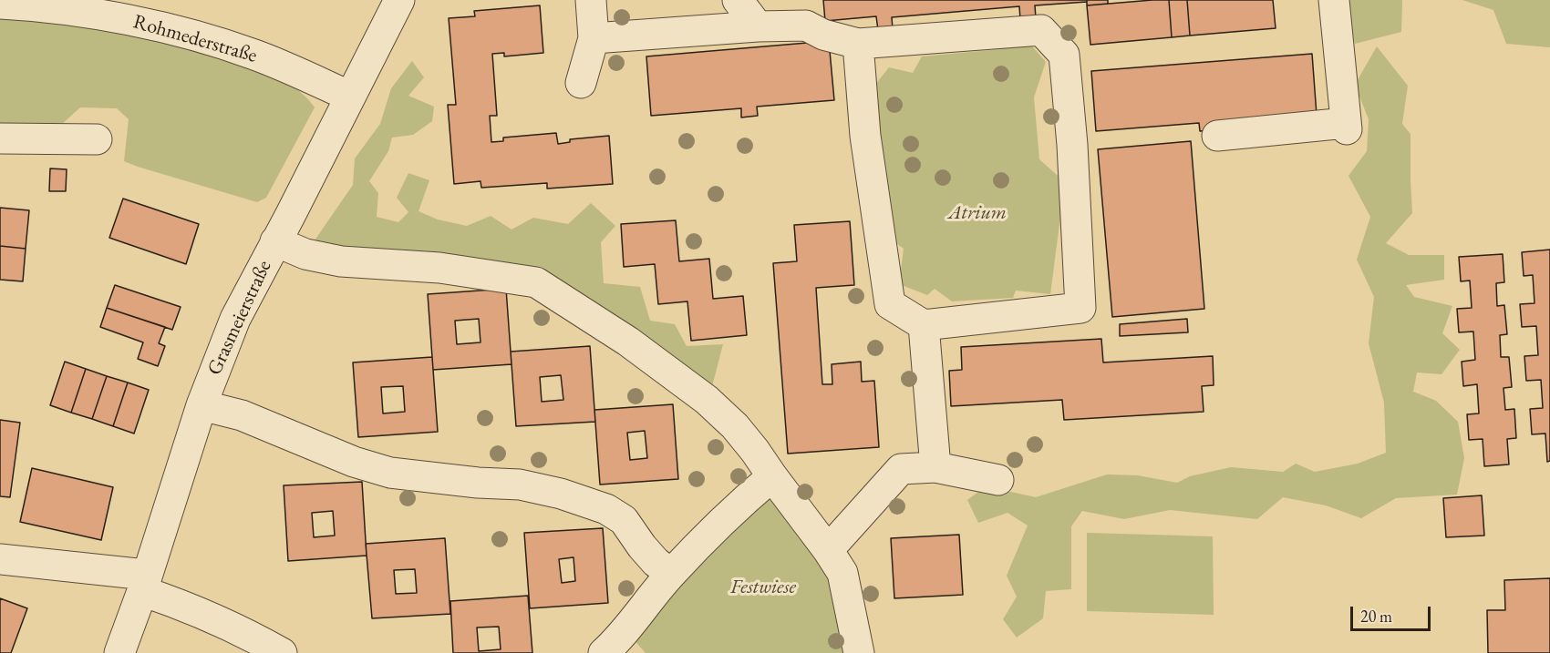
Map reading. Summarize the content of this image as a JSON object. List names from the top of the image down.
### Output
{
  "streets": {
    "street": ["Rohmederstraße", "Grasmeierstraße"]
  },
  "crossings": [
    ["Rohmederstraße", "Grasmeierstraße"]
  ],
  "parks": ["Atrium", "Festwiese"],
  "scale_bar": "20 m"
}
